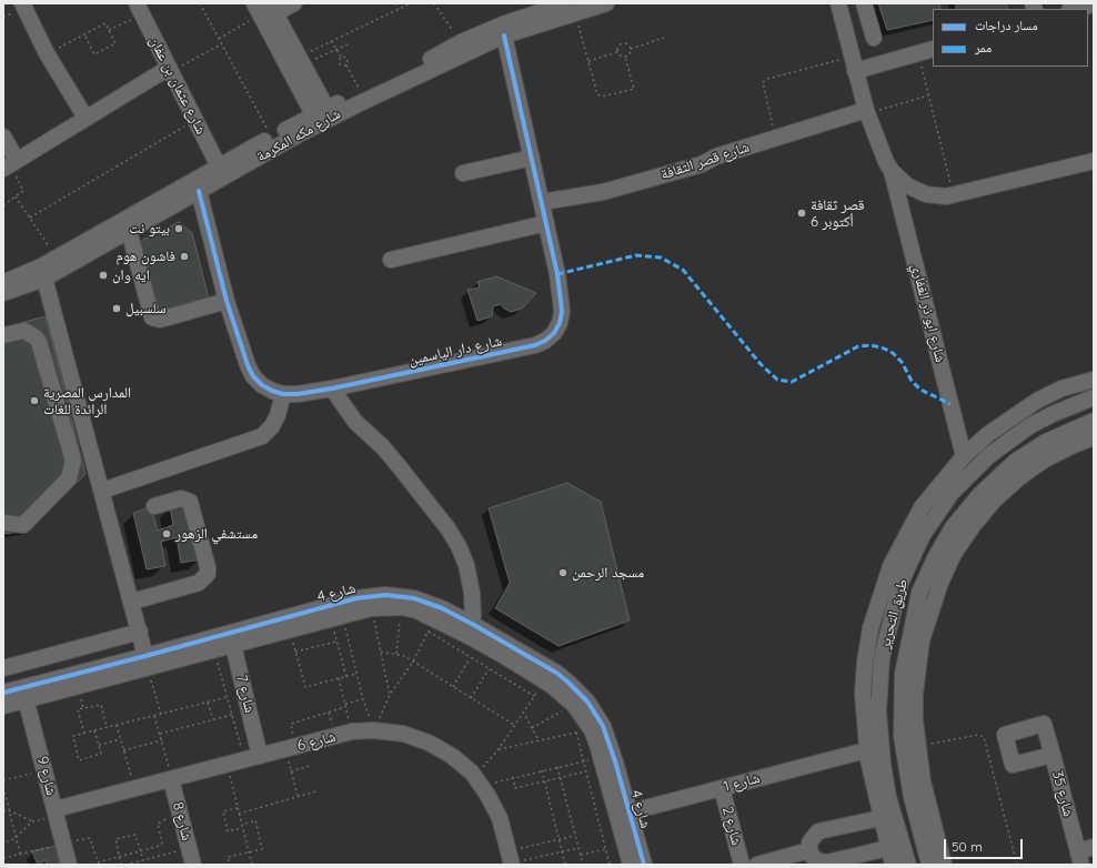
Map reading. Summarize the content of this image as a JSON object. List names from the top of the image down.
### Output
{
  "streets": {
    "street": [
      "شارع عثمان بن عفان",
      "شارع مكه المكرمة",
      "شارع قصر الثقافة",
      "شارع ابو ذر الغفاري",
      "شارع دار الياسمين",
      "شارع 4",
      "طريق التحرير",
      "شارع 7",
      "شارع 6",
      "شارع 9",
      "شارع 1",
      "شارع 35",
      "شارع 8",
      "شارع 2"
    ]
  },
  "crossings": [
    ["شارع عثمان بن عفان", "شارع مكه المكرمة"],
    ["شارع مكه المكرمة", "شارع دار الياسمين"],
    ["شارع قصر الثقافة", "شارع ابو ذر الغفاري"],
    ["شارع قصر الثقافة", "شارع دار الياسمين"],
    ["شارع 4", "شارع 7"],
    ["شارع 4", "شارع 9"],
    ["شارع 4", "شارع 1"],
    ["شارع 7", "شارع 6"],
    ["شارع 6", "شارع 9"],
    ["شارع 6", "شارع 8"],
    ["شارع 1", "شارع 2"]
  ],
  "places": [
    "قصر ثقافة 6 أكتوبر",
    "بيتو نت",
    "فاشون هوم",
    "ايه وان",
    "سلسبيل",
    "المدارس المصرية الرائدة للغات",
    "مستشفي الزهور",
    "مسجد الرحمن"
  ],
  "legend": ["مسار دراجات", "ممر"],
  "scale_bar": "50 m"
}
